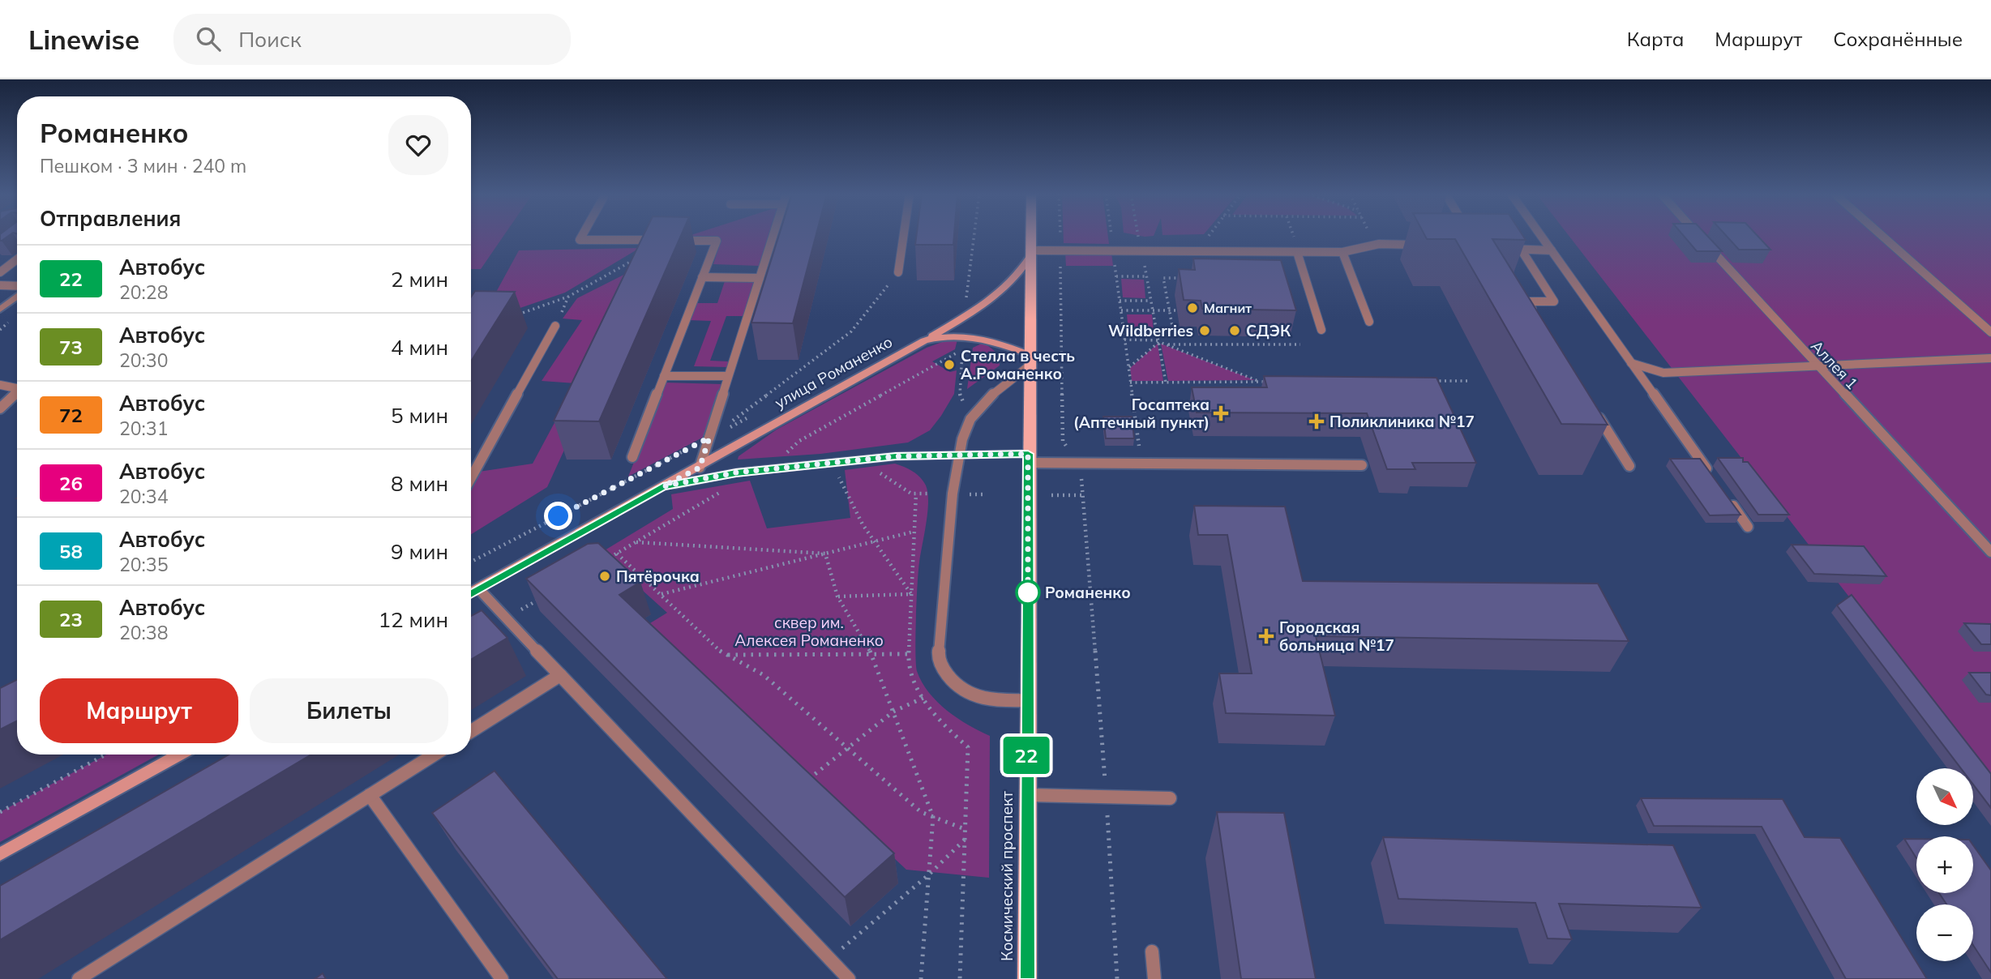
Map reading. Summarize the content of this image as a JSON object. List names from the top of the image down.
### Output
{
  "streets": {
    "main road": ["улица Романенко", "Космический проспект"],
    "lane": ["Аллея 1"]
  },
  "crossings": [
    ["улица Романенко", "Космический проспект"]
  ],
  "parks": ["сквер им. Алексея Романенко"],
  "places": {
    "other": [
      "Магнит",
      "Wildberries",
      "СДЭК",
      "Стелла в честь А.Романенко",
      "Пятёрочка",
      "Романенко"
    ],
    "health": ["Госаптека (Аптечный пункт)", "Поликлиника №17", "Городская больница №17"]
  },
  "lines": ["bus line 22"],
  "north": "bottom right",
  "page": {
    "header": "Linewise",
    "search": "Поиск",
    "nav": ["Карта", "Маршрут", "Сохранённые"],
    "on_map": "22",
    "heading": [
      ["Романенко", "Пешком · 3 мин · 240 m"],
      "Отправления"
    ],
    "list": [
      {
        "mark": "22",
        "name": "Автобус",
        "note": "20:28",
        "value": "2 мин"
      },
      {
        "mark": "73",
        "name": "Автобус",
        "note": "20:30",
        "value": "4 мин"
      },
      {
        "mark": "72",
        "name": "Автобус",
        "note": "20:31",
        "value": "5 мин"
      },
      {
        "mark": "26",
        "name": "Автобус",
        "note": "20:34",
        "value": "8 мин"
      },
      {
        "mark": "58",
        "name": "Автобус",
        "note": "20:35",
        "value": "9 мин"
      },
      {
        "mark": "23",
        "name": "Автобус",
        "note": "20:38",
        "value": "12 мин"
      }
    ],
    "buttons": ["Маршрут", "Билеты"],
    "map_buttons": ["+", "−"]
  }
}
